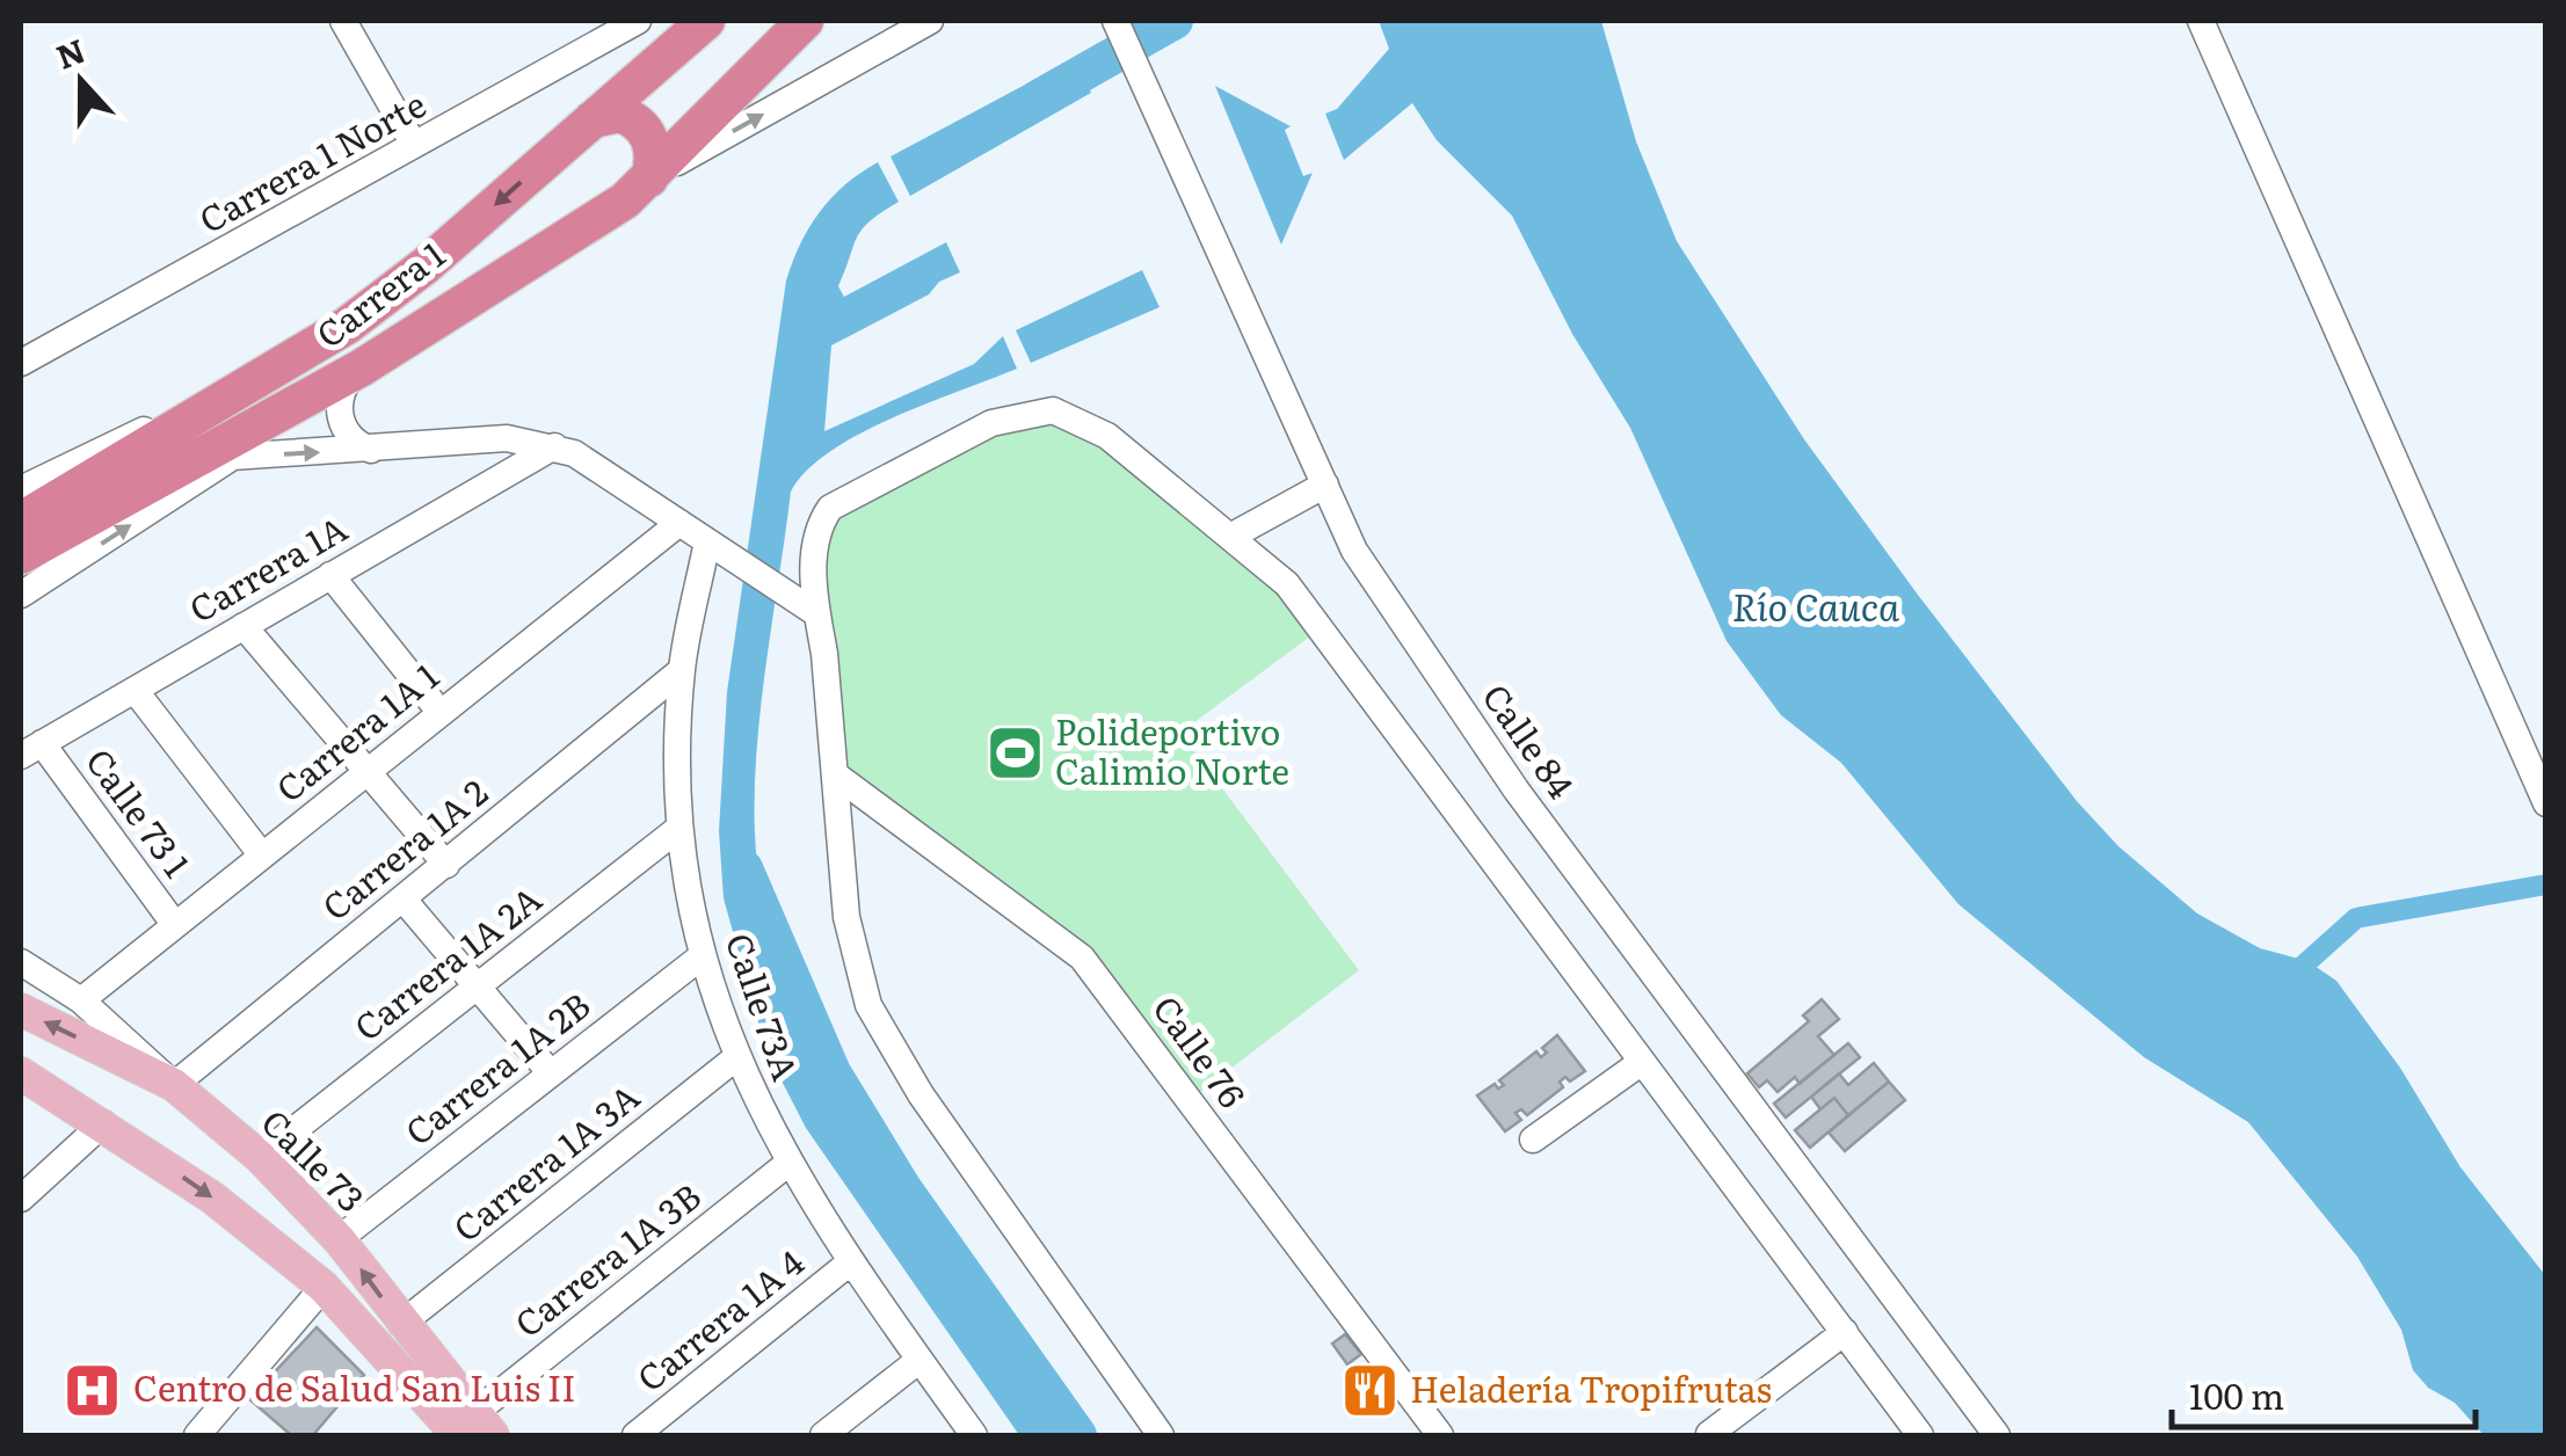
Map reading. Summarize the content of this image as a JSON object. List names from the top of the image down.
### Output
{
  "streets": {
    "highway": ["Carrera 1"],
    "main road": ["Calle 73"],
    "street": [
      "Carrera 1 Norte",
      "Carrera 1A",
      "Carrera 1A 1",
      "Calle 84",
      "Calle 73 1",
      "Carrera 1A 2",
      "Carrera 1A 2A",
      "Calle 73A",
      "Calle 76",
      "Carrera 1A 2B",
      "Carrera 1A 3A",
      "Carrera 1A 3B",
      "Carrera 1A 4"
    ]
  },
  "crossings": [
    ["Carrera 1A", "Calle 73 1"],
    ["Carrera 1A 1", "Calle 73 1"],
    ["Carrera 1A 2", "Calle 73A"],
    ["Carrera 1A 2", "Calle 73"],
    ["Carrera 1A 2A", "Calle 73A"],
    ["Carrera 1A 2A", "Calle 73"],
    ["Calle 73A", "Carrera 1A 2B"],
    ["Calle 73A", "Carrera 1A 3A"],
    ["Calle 73A", "Carrera 1A 3B"],
    ["Calle 73A", "Carrera 1A 4"],
    ["Carrera 1A 2B", "Calle 73"],
    ["Calle 73", "Carrera 1A 3A"],
    ["Calle 73", "Carrera 1A 3B"]
  ],
  "water": ["Río Cauca"],
  "places": {
    "sports": ["Polideportivo Calimio Norte"],
    "hospital": ["Centro de Salud San Luis II"],
    "restaurant": ["Heladería Tropifrutas"]
  },
  "scale_bar": "100 m",
  "north": "top"
}
